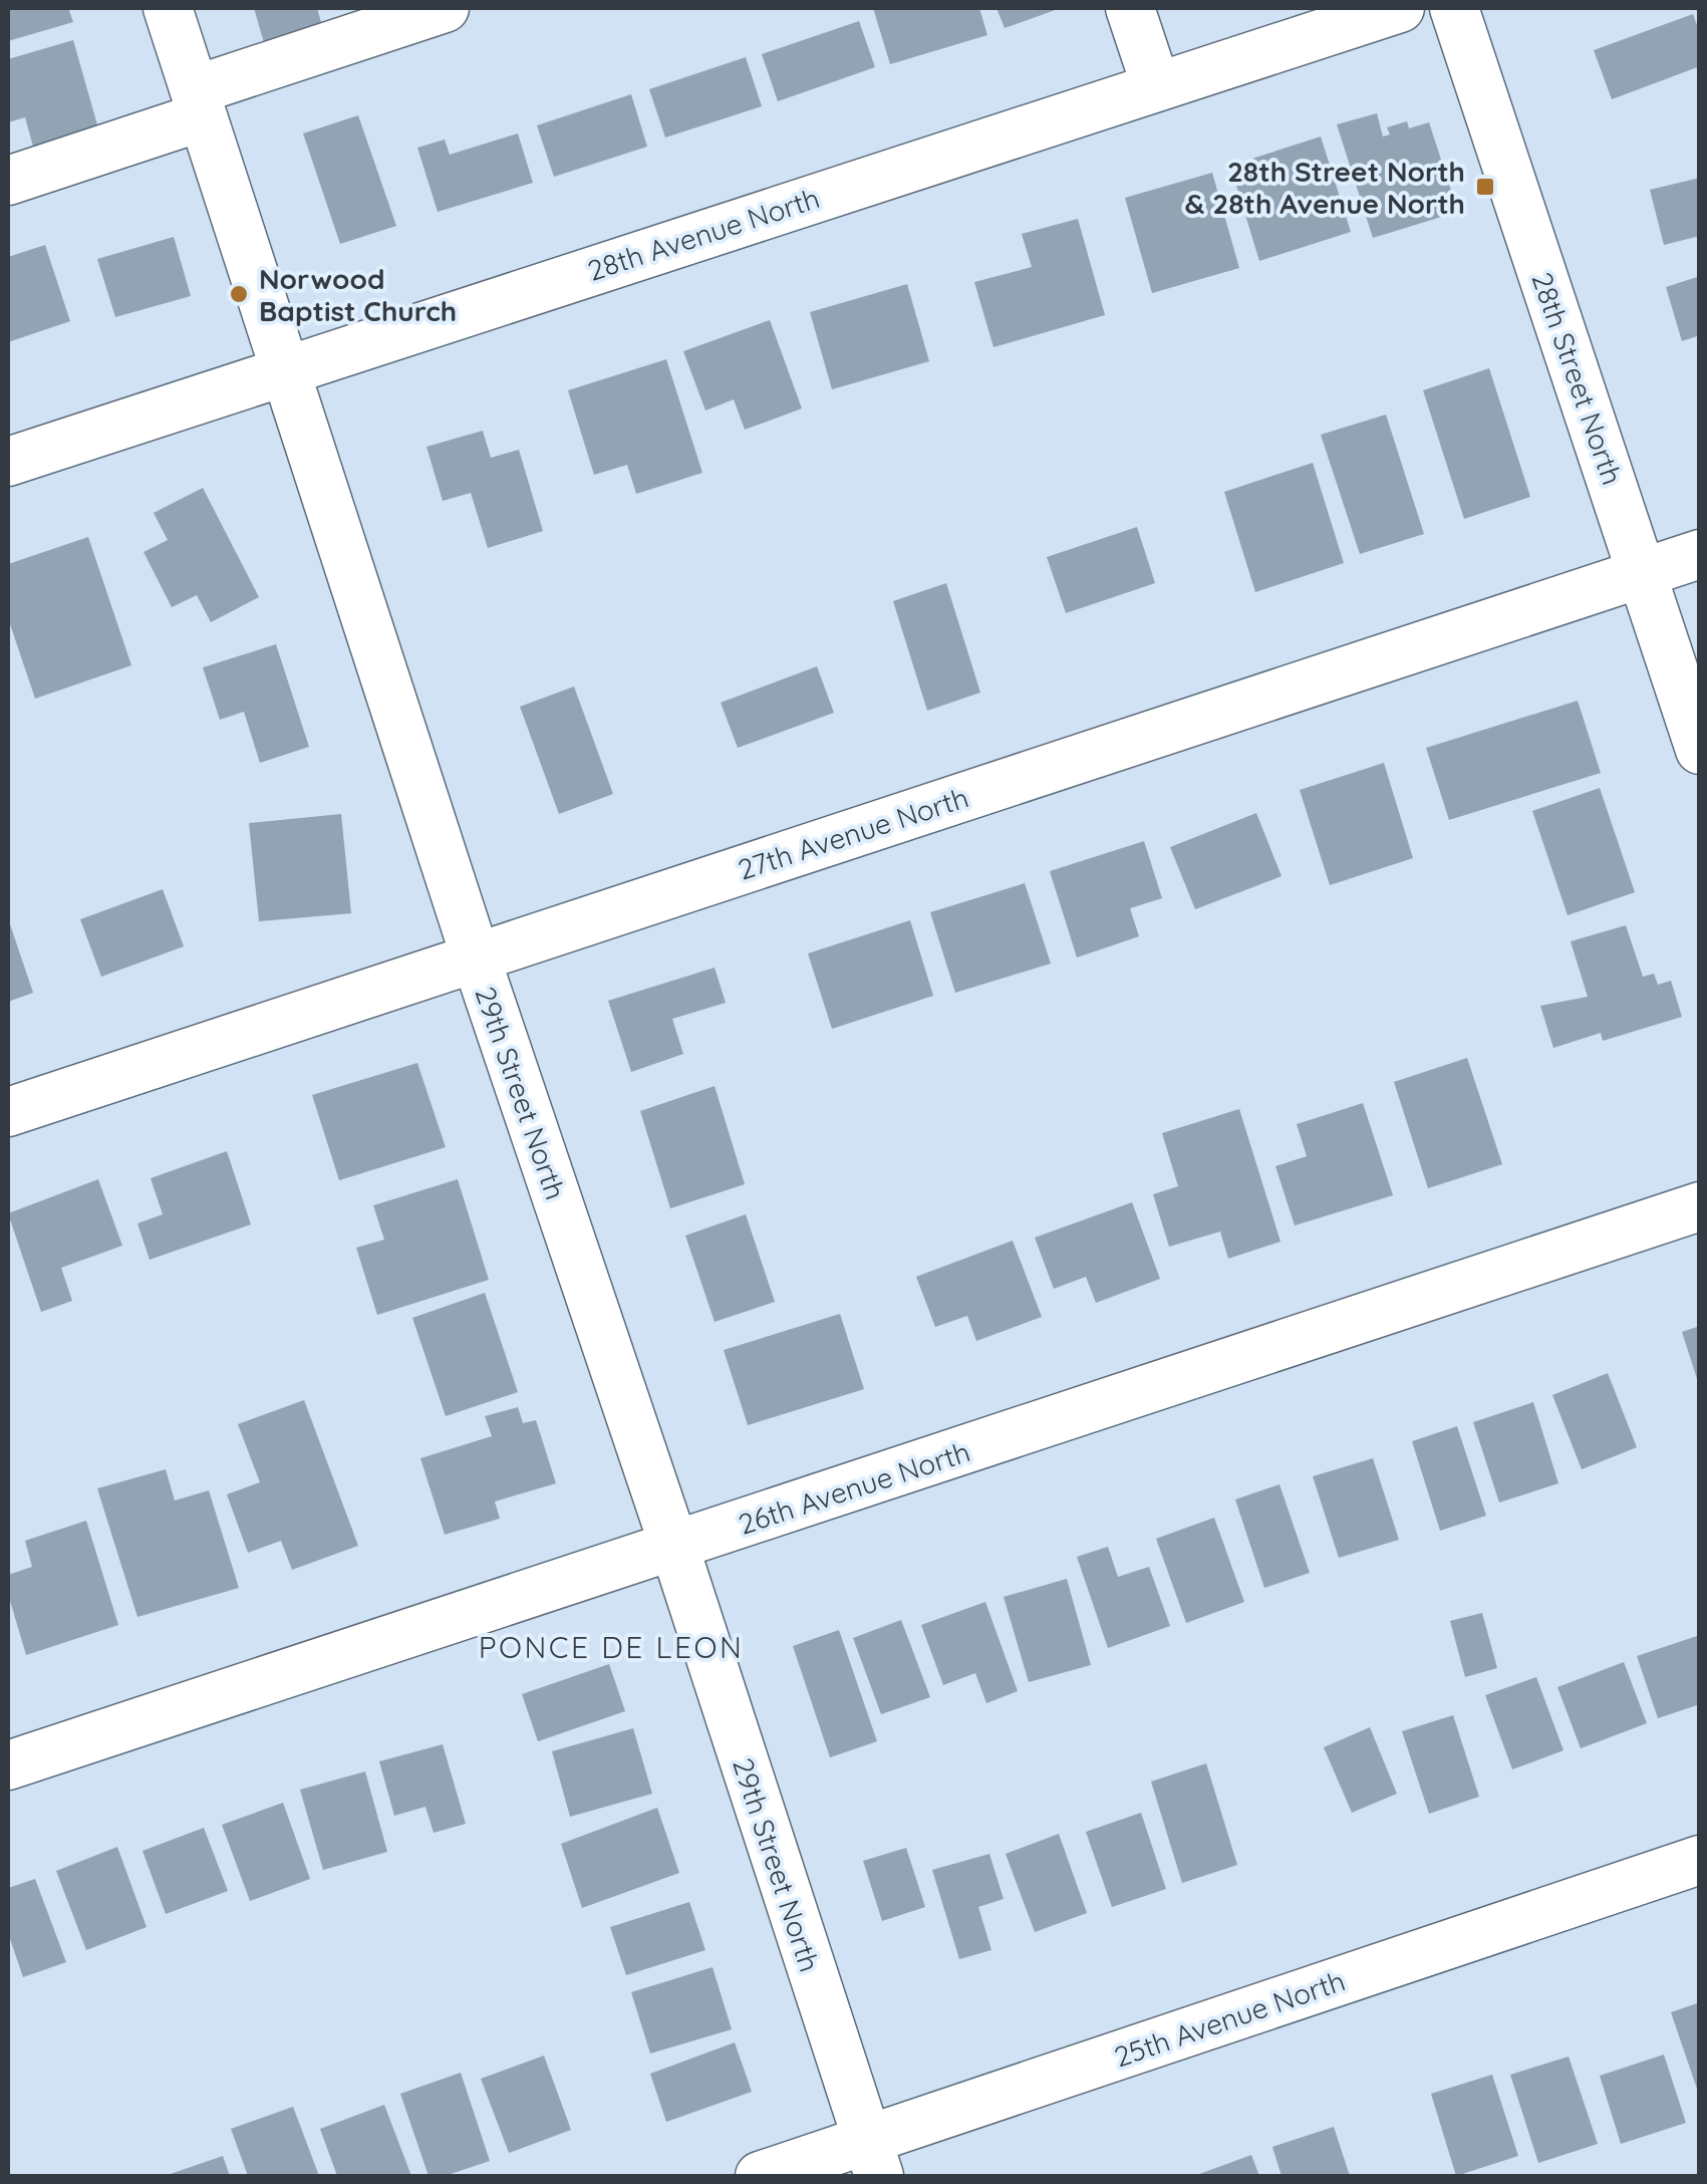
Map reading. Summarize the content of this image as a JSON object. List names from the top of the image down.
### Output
{
  "streets": {
    "street": [
      "28th Avenue North",
      "28th Street North",
      "27th Avenue North",
      "29th Street North",
      "26th Avenue North",
      "25th Avenue North"
    ]
  },
  "crossings": [
    ["28th Avenue North", "29th Street North"],
    ["28th Street North", "27th Avenue North"],
    ["27th Avenue North", "29th Street North"],
    ["29th Street North", "26th Avenue North"],
    ["29th Street North", "25th Avenue North"]
  ],
  "districts": ["PONCE DE LEON"],
  "places": {
    "transit": ["28th Street North & 28th Avenue North"],
    "other": ["Norwood Baptist Church"]
  }
}
